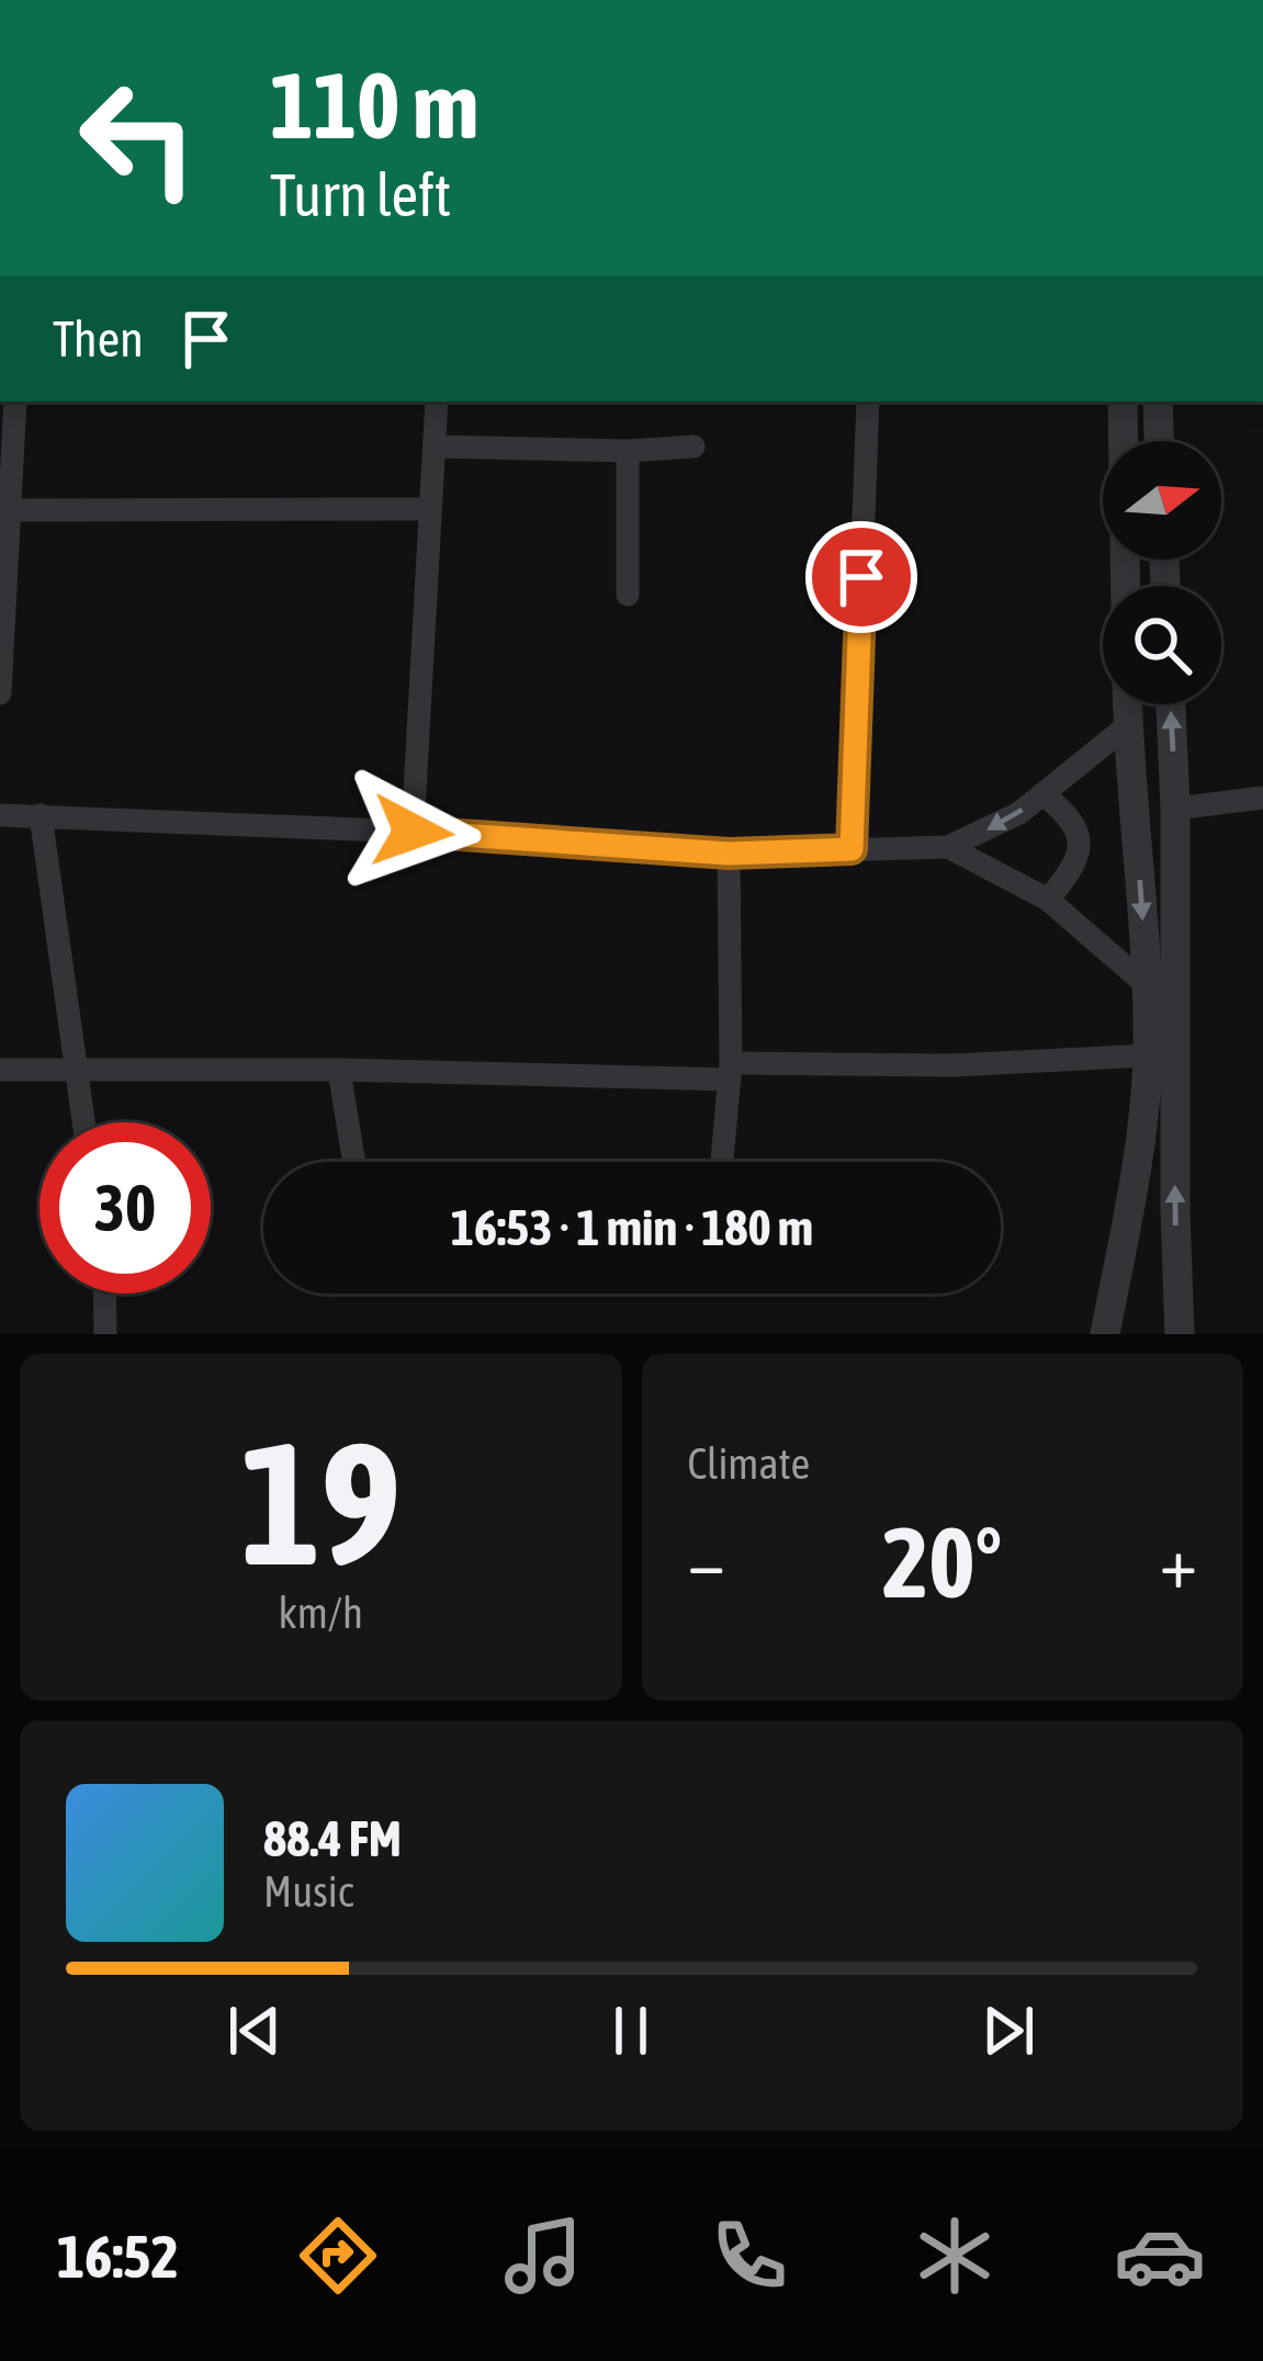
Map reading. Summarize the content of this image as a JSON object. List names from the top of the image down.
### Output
{
  "north": "right",
  "page": {
    "turn": ["110 m", "Turn left"],
    "then": "Then",
    "limit": "30",
    "trip": "16:53 · 1 min · 180 m",
    "tile": [
      ["19", "km/h"],
      "Climate"
    ],
    "heat": ["−", "20°", "+"],
    "song": ["88.4 FM", "Music"],
    "tabs": "16:52"
  }
}
